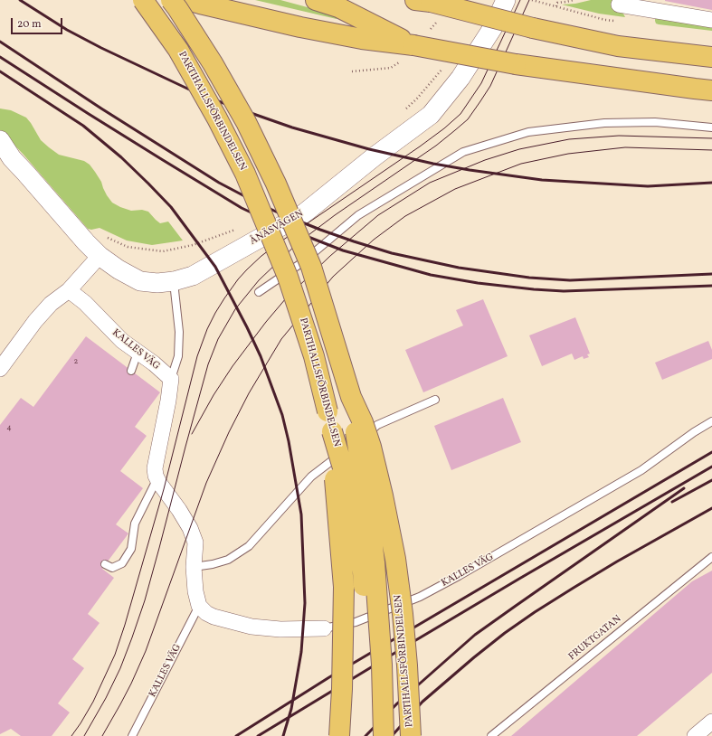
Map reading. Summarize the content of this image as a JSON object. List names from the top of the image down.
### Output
{
  "streets": {
    "highway": ["PARTIHALLSFÖRBINDELSEN"],
    "street": ["ÅNÄSVÄGEN", "KALLES VÄG"],
    "lane": ["FRUKTGATAN"]
  },
  "crossings": [
    ["ÅNÄSVÄGEN", "KALLES VÄG"]
  ],
  "house_numbers": ["2", "4"],
  "scale_bar": "20 m"
}
